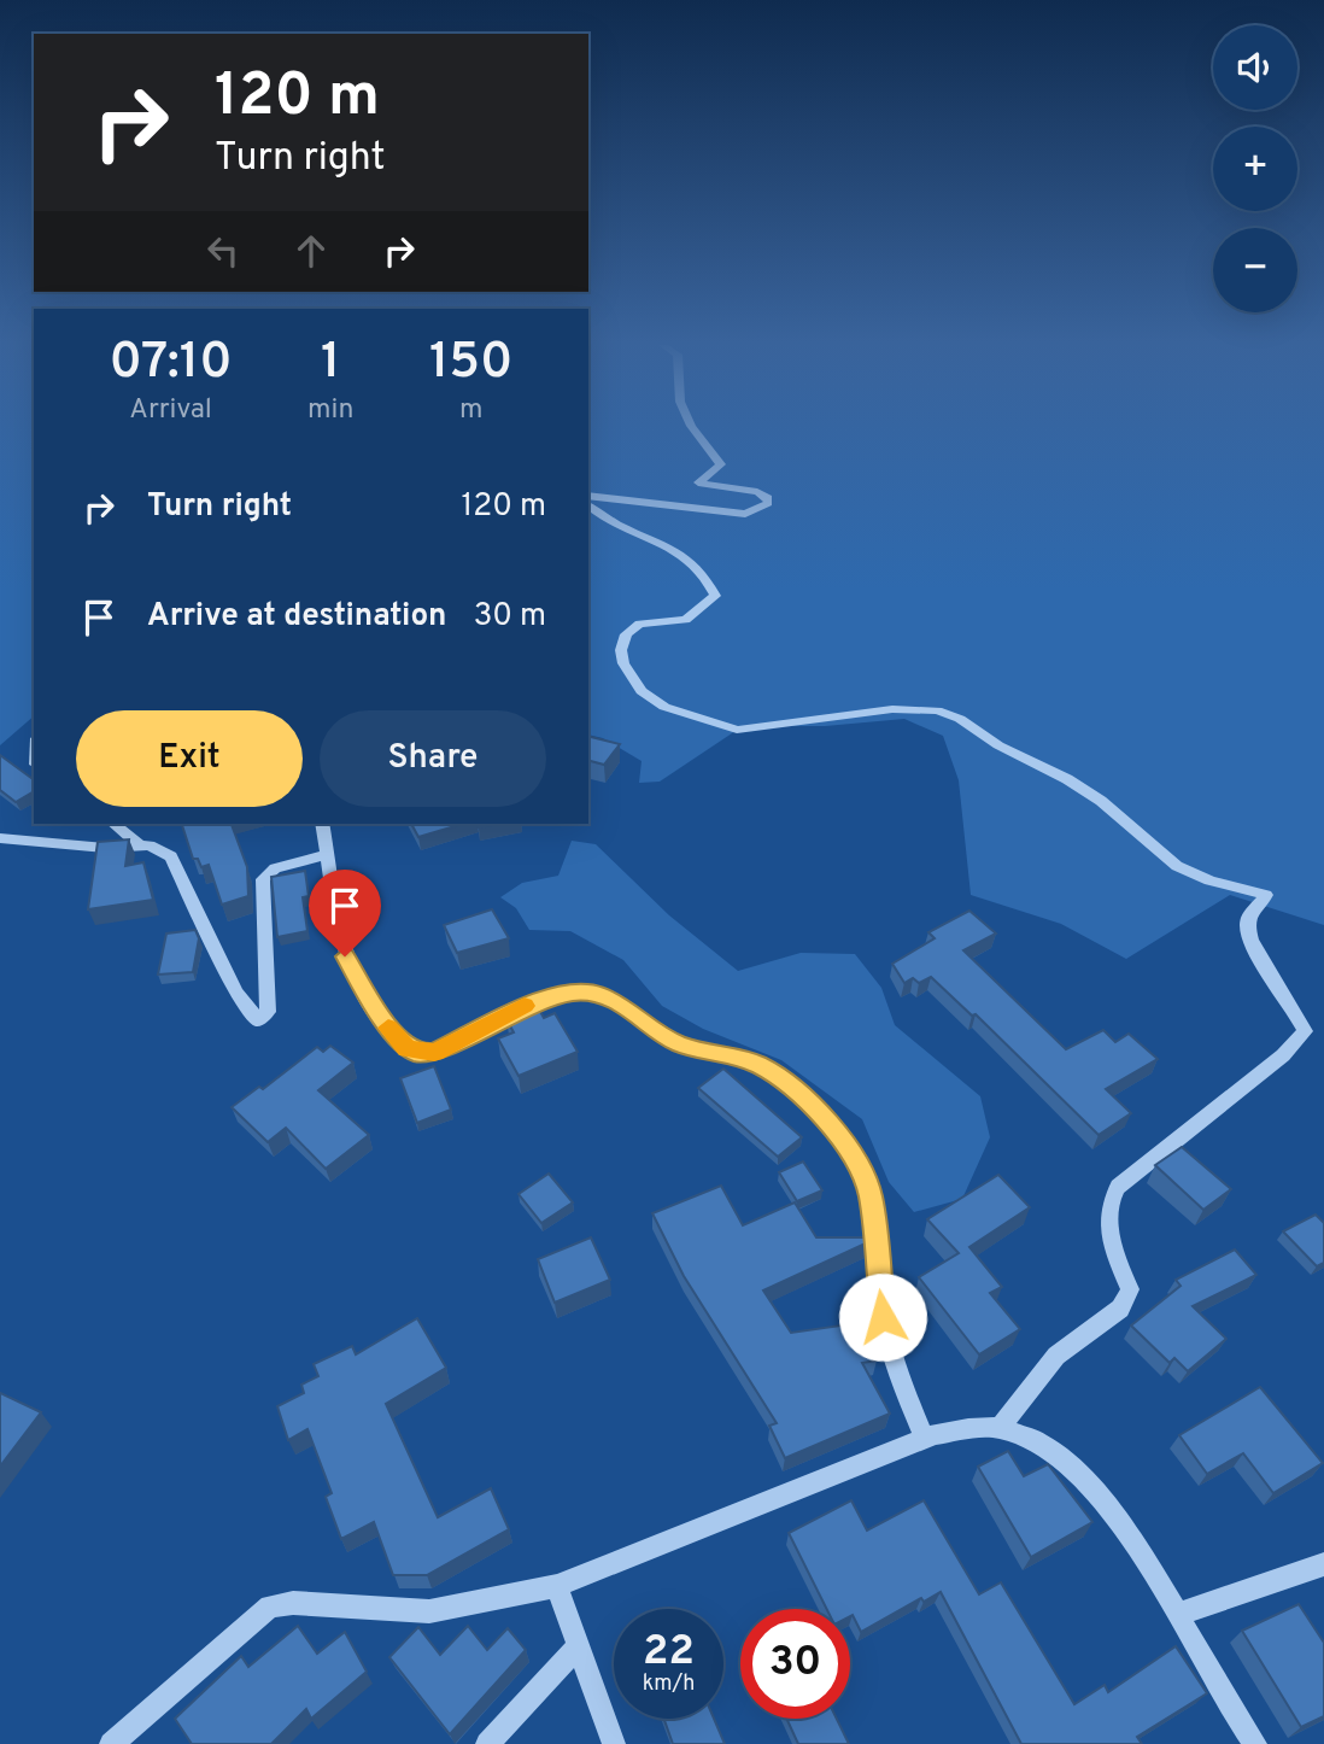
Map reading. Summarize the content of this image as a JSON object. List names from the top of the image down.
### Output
{
  "page": {
    "map_buttons": ["+", "−"],
    "turn": ["120 m", "Turn right"],
    "eta": [
      "07:10",
      "Arrival",
      "1",
      "min",
      "150",
      "m"
    ],
    "list": [
      {
        "name": "Turn right",
        "value": "120 m"
      },
      {
        "name": "Arrive at destination",
        "value": "30 m"
      }
    ],
    "buttons": ["Exit", "Share"],
    "speed": "22 km/h",
    "limit": "30"
  }
}
